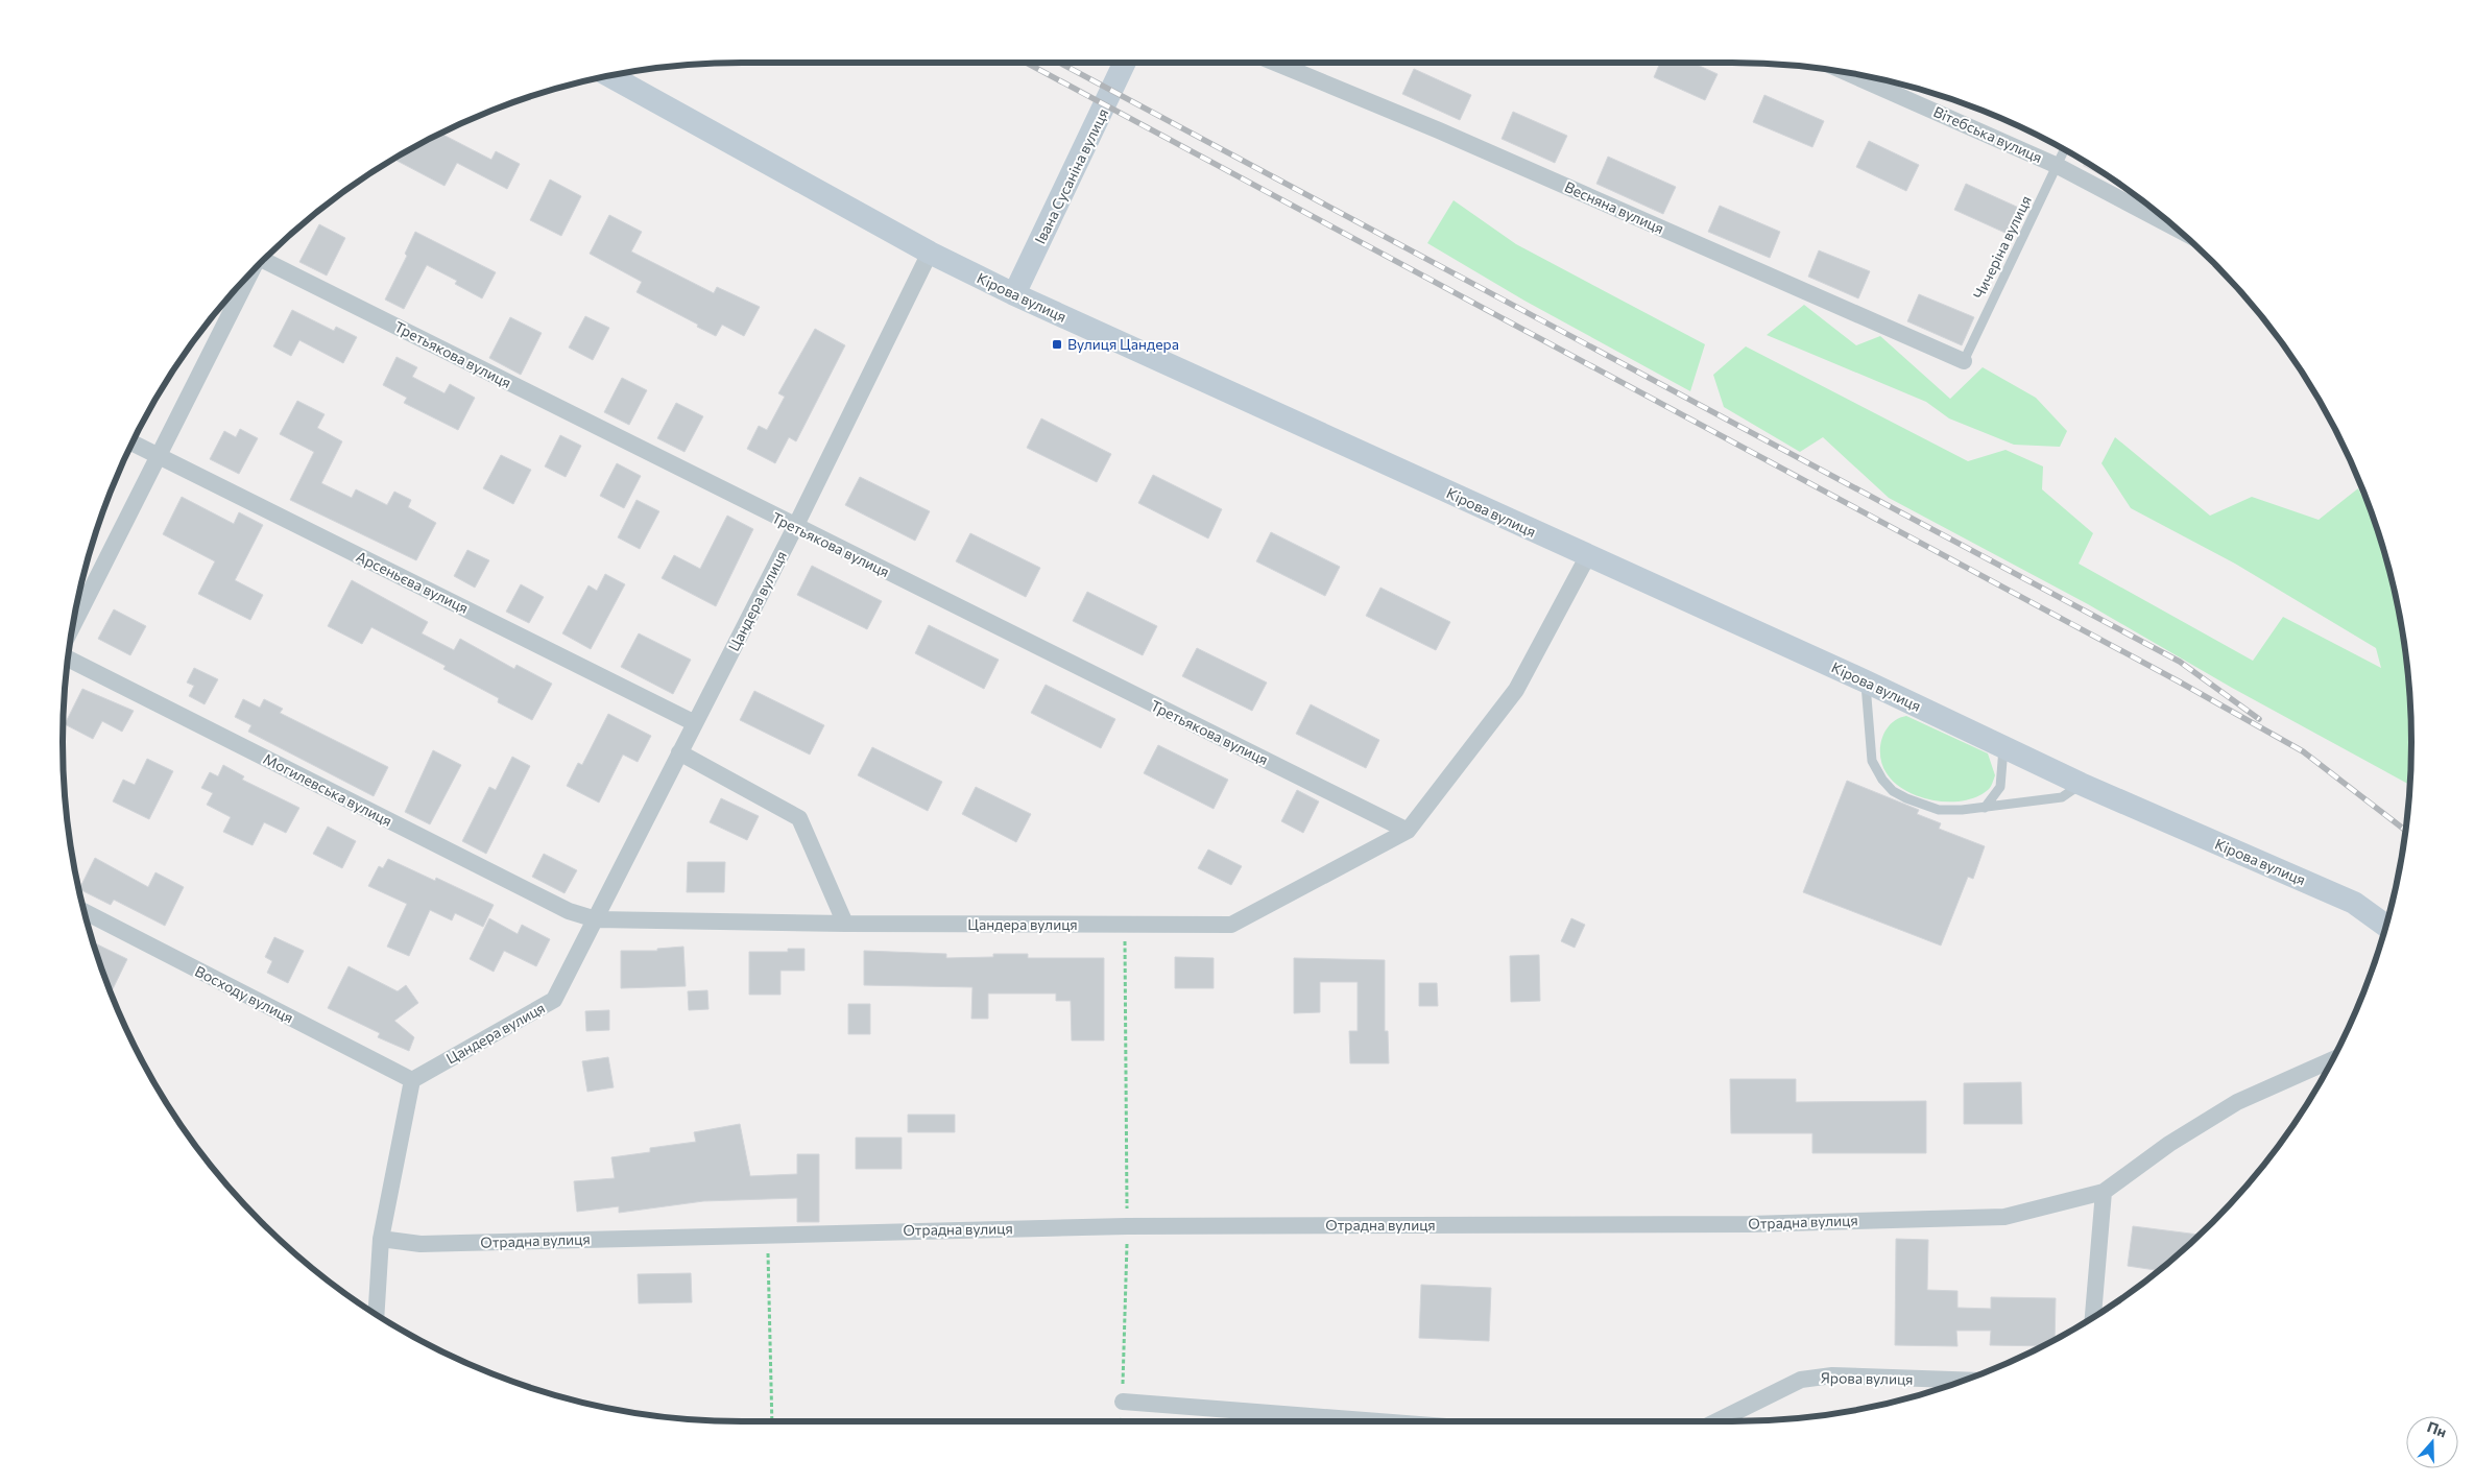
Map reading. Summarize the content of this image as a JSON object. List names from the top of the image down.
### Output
{
  "streets": {
    "main road": ["Івана Сусаніна вулиця", "Кірова вулиця"],
    "street": [
      "Вітебська вулиця",
      "Весняна вулиця",
      "Третьякова вулиця",
      "Арсеньєва вулиця",
      "Цандера вулиця",
      "Могилевська вулиця",
      "Восходу вулиця",
      "Отрадна вулиця",
      "Ярова вулиця"
    ],
    "lane": ["Чичеріна вулиця"]
  },
  "crossings": [
    ["Вітебська вулиця", "Чичеріна вулиця"],
    ["Івана Сусаніна вулиця", "Кірова вулиця"],
    ["Весняна вулиця", "Чичеріна вулиця"],
    ["Кірова вулиця", "Цандера вулиця"],
    ["Третьякова вулиця", "Цандера вулиця"],
    ["Арсеньєва вулиця", "Цандера вулиця"],
    ["Цандера вулиця", "Могилевська вулиця"],
    ["Цандера вулиця", "Восходу вулиця"]
  ],
  "places": {
    "transit": ["Вулиця Цандера"]
  },
  "north": "top"
}
